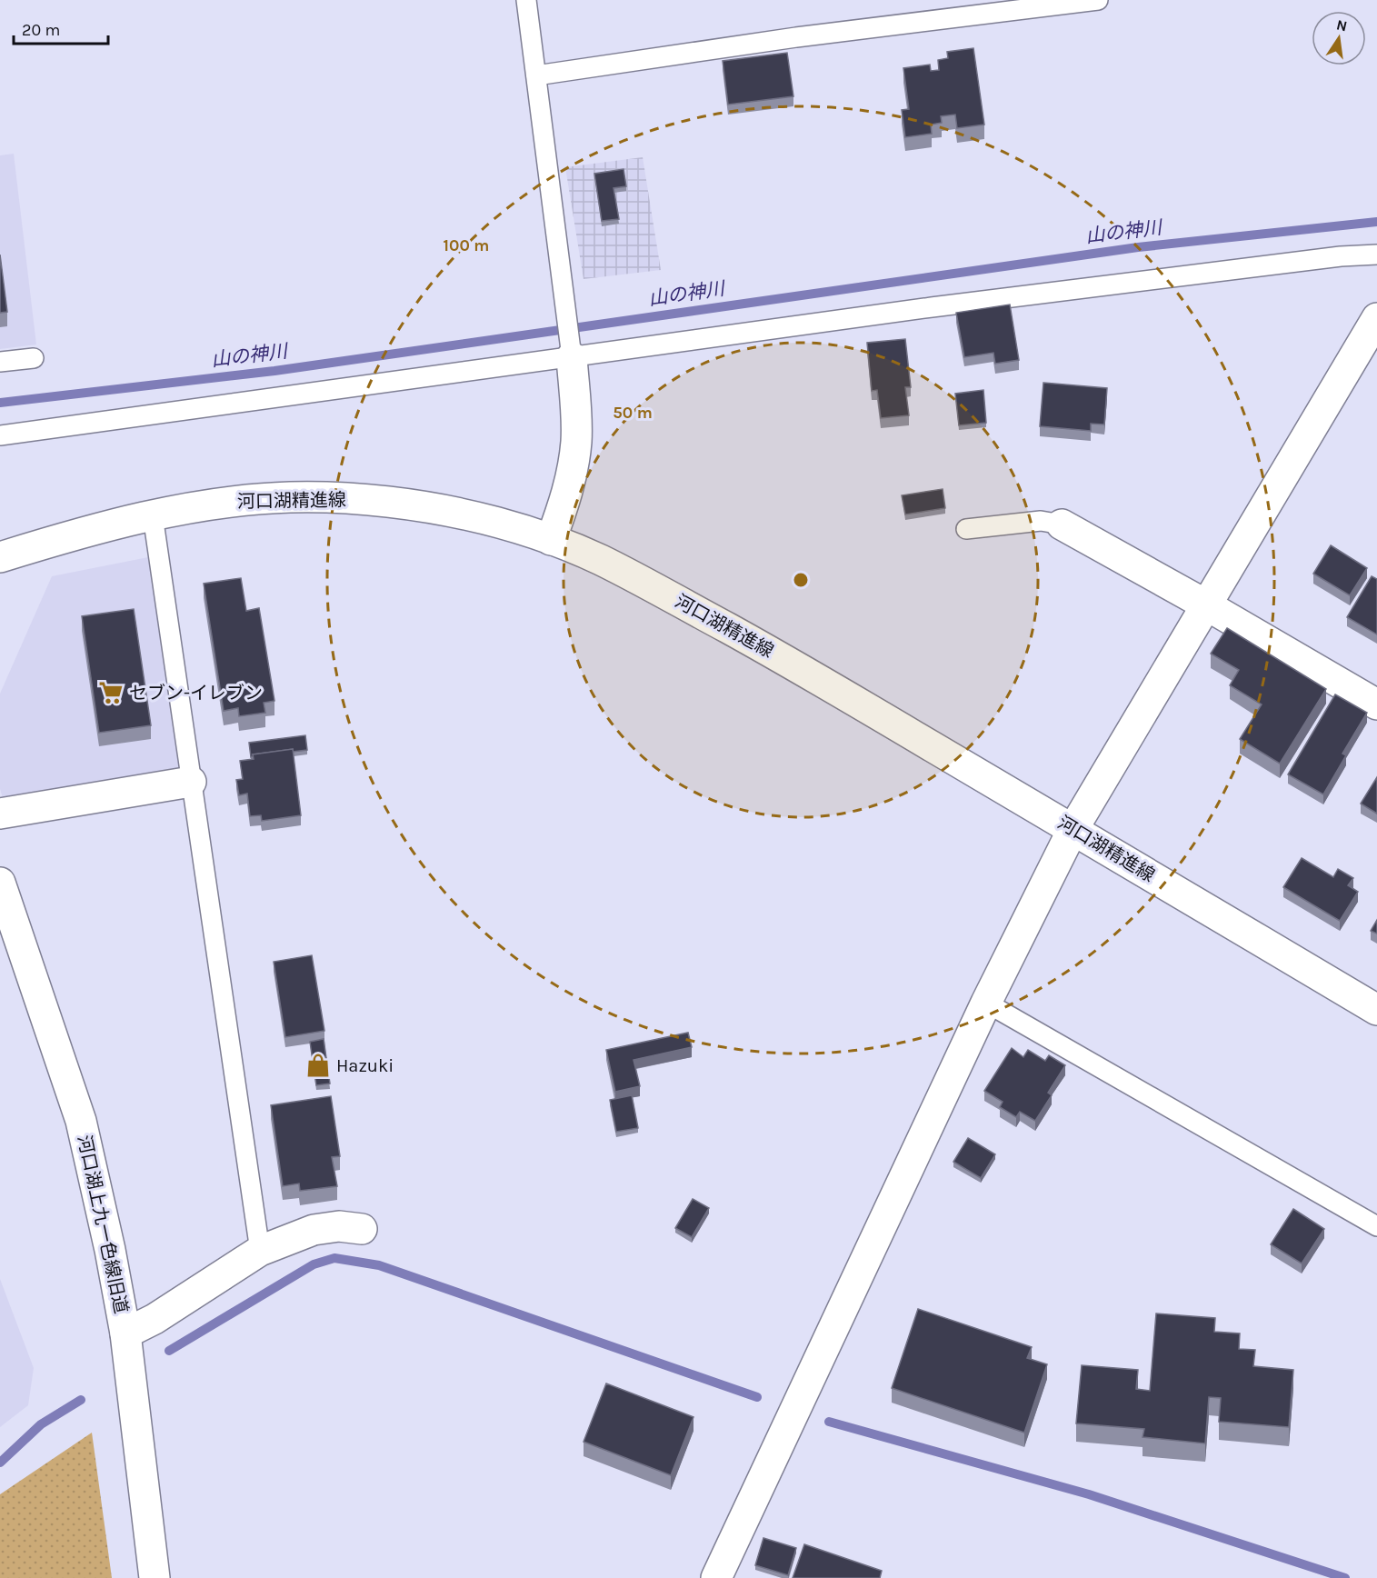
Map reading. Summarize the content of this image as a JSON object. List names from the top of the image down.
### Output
{
  "streets": {
    "street": ["河口湖精進線", "河口湖上九一色線旧道"]
  },
  "water": ["山の神川"],
  "places": {
    "supermarket": ["セブン-イレブン"],
    "shop": ["Hazuki"]
  },
  "scale_bar": "20 m",
  "north": "top",
  "rings": ["100 m", "50 m"]
}
